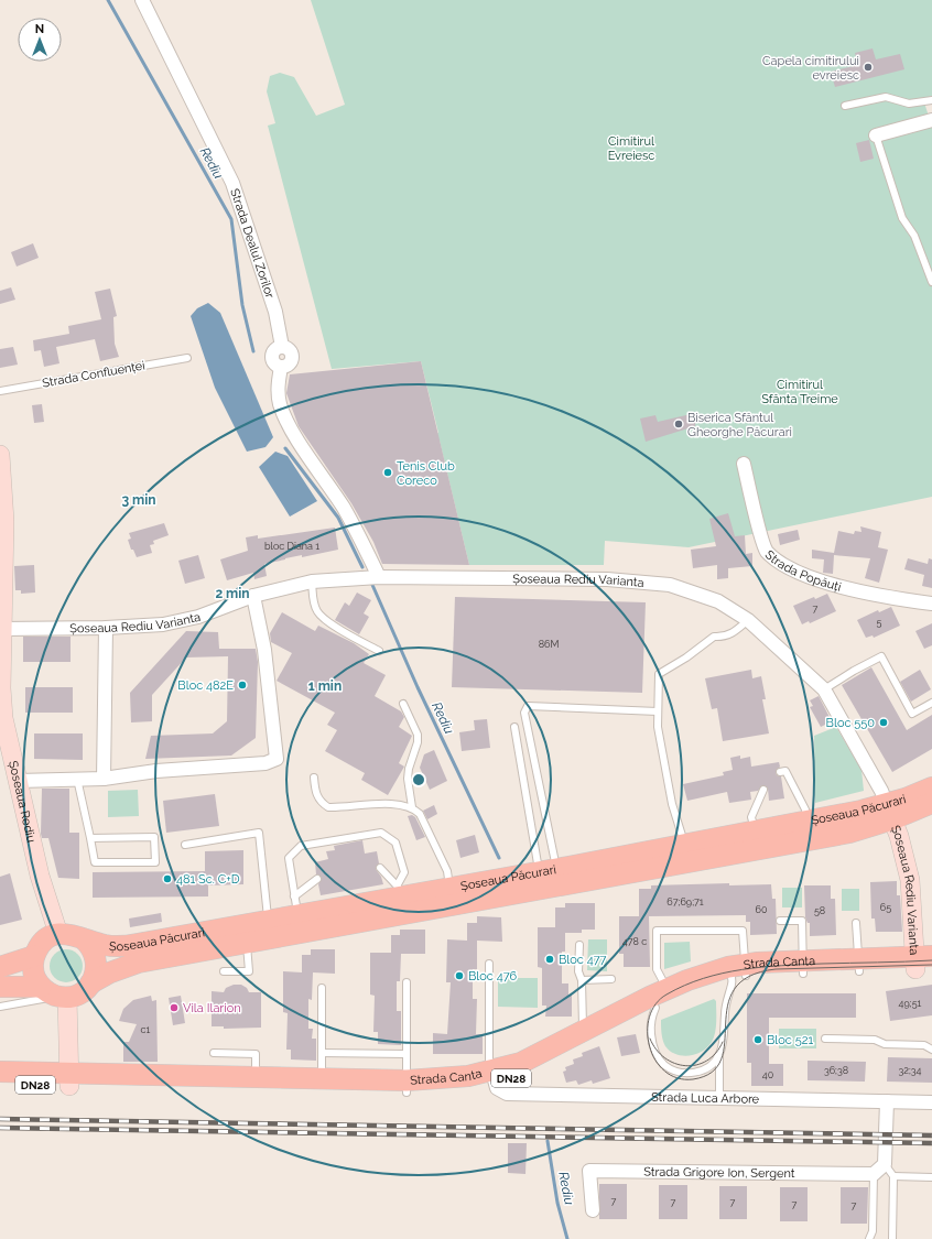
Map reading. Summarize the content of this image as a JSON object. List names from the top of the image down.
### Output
{
  "streets": {
    "main road": [
      "Șoseaua Rediu Varianta",
      "Șoseaua Rediu",
      "Șoseaua Păcurari",
      "Strada Canta",
      "DN28"
    ],
    "street": [
      "Strada Dealul Zorilor",
      "Strada Popăuți",
      "Strada Luca Arbore",
      "Strada Grigore Ion, Sergent"
    ],
    "lane": ["Strada Confluenței"]
  },
  "crossings": [
    ["Strada Dealul Zorilor", "Șoseaua Rediu Varianta"],
    ["Șoseaua Rediu Varianta", "Șoseaua Rediu"],
    ["Șoseaua Rediu Varianta", "Șoseaua Păcurari"],
    ["Șoseaua Rediu Varianta", "Strada Canta"],
    ["Șoseaua Rediu", "Șoseaua Păcurari"],
    ["Strada Canta", "DN28"],
    ["Strada Canta", "Strada Luca Arbore"]
  ],
  "water": ["Rediu"],
  "parks": ["Cimitirul Evreiesc", "Cimitirul Sfânta Treime"],
  "places": [
    "Capela cimitirului evreiesc",
    "Biserica Sfântul Gheorghe Păcurari",
    "Tenis Club Coreco",
    "Bloc 482E",
    "Bloc 550",
    "481 Sc. C+D",
    "Bloc 477",
    "Bloc 476",
    "Vila Ilarion",
    "Bloc 521"
  ],
  "house_numbers": [
    "bloc Diana 1",
    "7",
    "5",
    "86M",
    "67;69;71",
    "65",
    "60",
    "58",
    "478 c",
    "49;51",
    "c1",
    "36;38",
    "32;34",
    "40",
    "7",
    "7",
    "7",
    "7",
    "7"
  ],
  "north": "top",
  "rings": ["3 min", "2 min", "1 min"]
}
